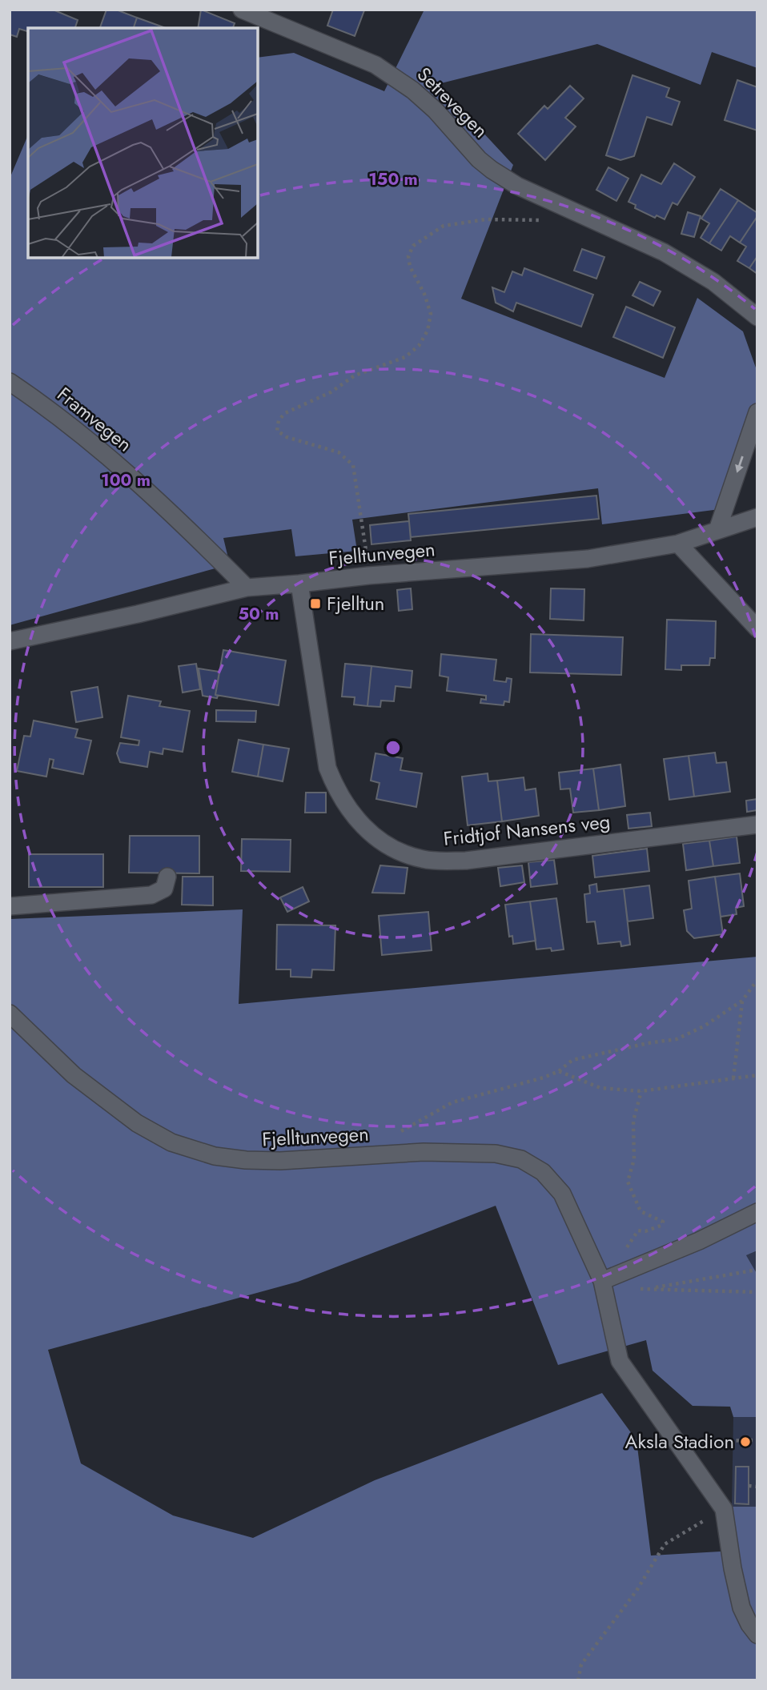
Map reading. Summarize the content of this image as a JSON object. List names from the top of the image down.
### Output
{
  "streets": {
    "street": [
      "Setrevegen",
      "Framvegen",
      "Fjelltunvegen",
      "Fridtjof Nansens veg"
    ]
  },
  "crossings": [
    ["Framvegen", "Fjelltunvegen"],
    ["Fjelltunvegen", "Fridtjof Nansens veg"]
  ],
  "places": {
    "transit": ["Fjelltun"],
    "other": ["Aksla Stadion"]
  },
  "rings": ["150 m", "100 m", "50 m"]
}
